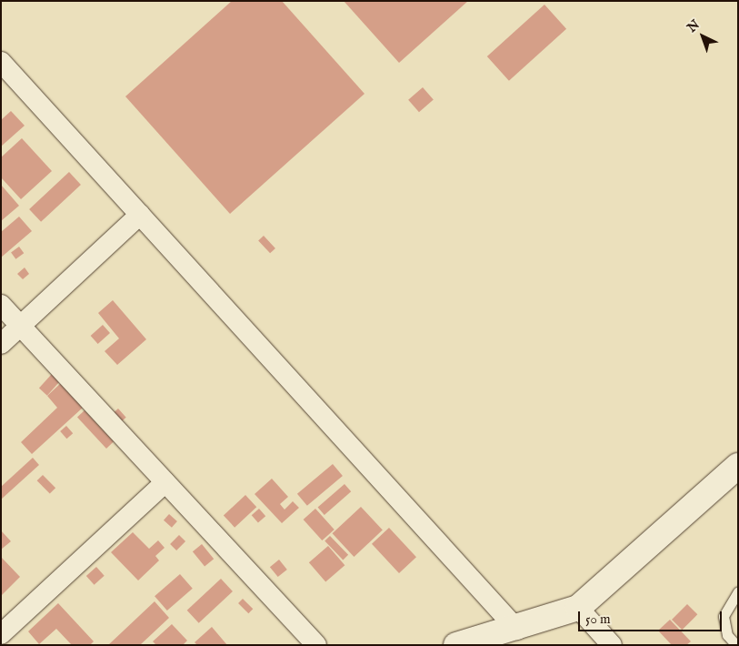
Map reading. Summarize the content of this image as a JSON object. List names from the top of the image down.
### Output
{
  "scale_bar": "50 m",
  "north": "top left"
}
